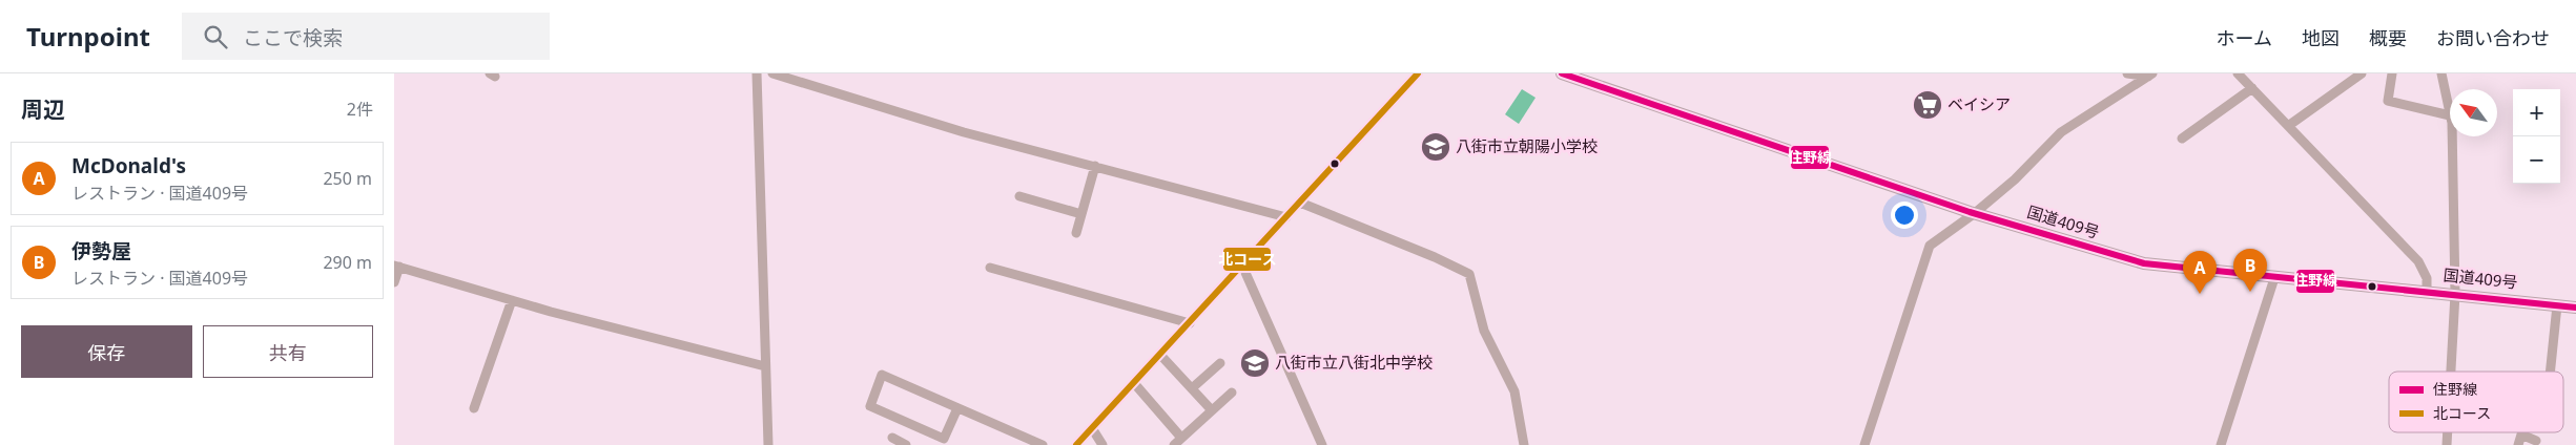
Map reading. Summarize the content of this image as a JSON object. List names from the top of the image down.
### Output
{
  "streets": {
    "highway": ["国道409号"]
  },
  "places": {
    "supermarket": ["ベイシア"],
    "school or university": ["八街市立朝陽小学校", "八街市立八街北中学校"]
  },
  "lines": ["transit line 住野線", "transit line 北コース"],
  "legend": ["住野線", "北コース"],
  "north": "top left",
  "page": {
    "header": "Turnpoint",
    "search": "ここで検索",
    "nav": [
      "ホーム",
      "地図",
      "概要",
      "お問い合わせ"
    ],
    "heading": ["周辺", "2件"],
    "map_buttons": ["+", "−"],
    "list": [
      {
        "mark": "A",
        "name": "McDonald's",
        "note": "レストラン · 国道409号",
        "value": "250 m"
      },
      {
        "mark": "B",
        "name": "伊勢屋",
        "note": "レストラン · 国道409号",
        "value": "290 m"
      }
    ],
    "pins": ["B", "A"],
    "buttons": ["保存", "共有"]
  }
}
